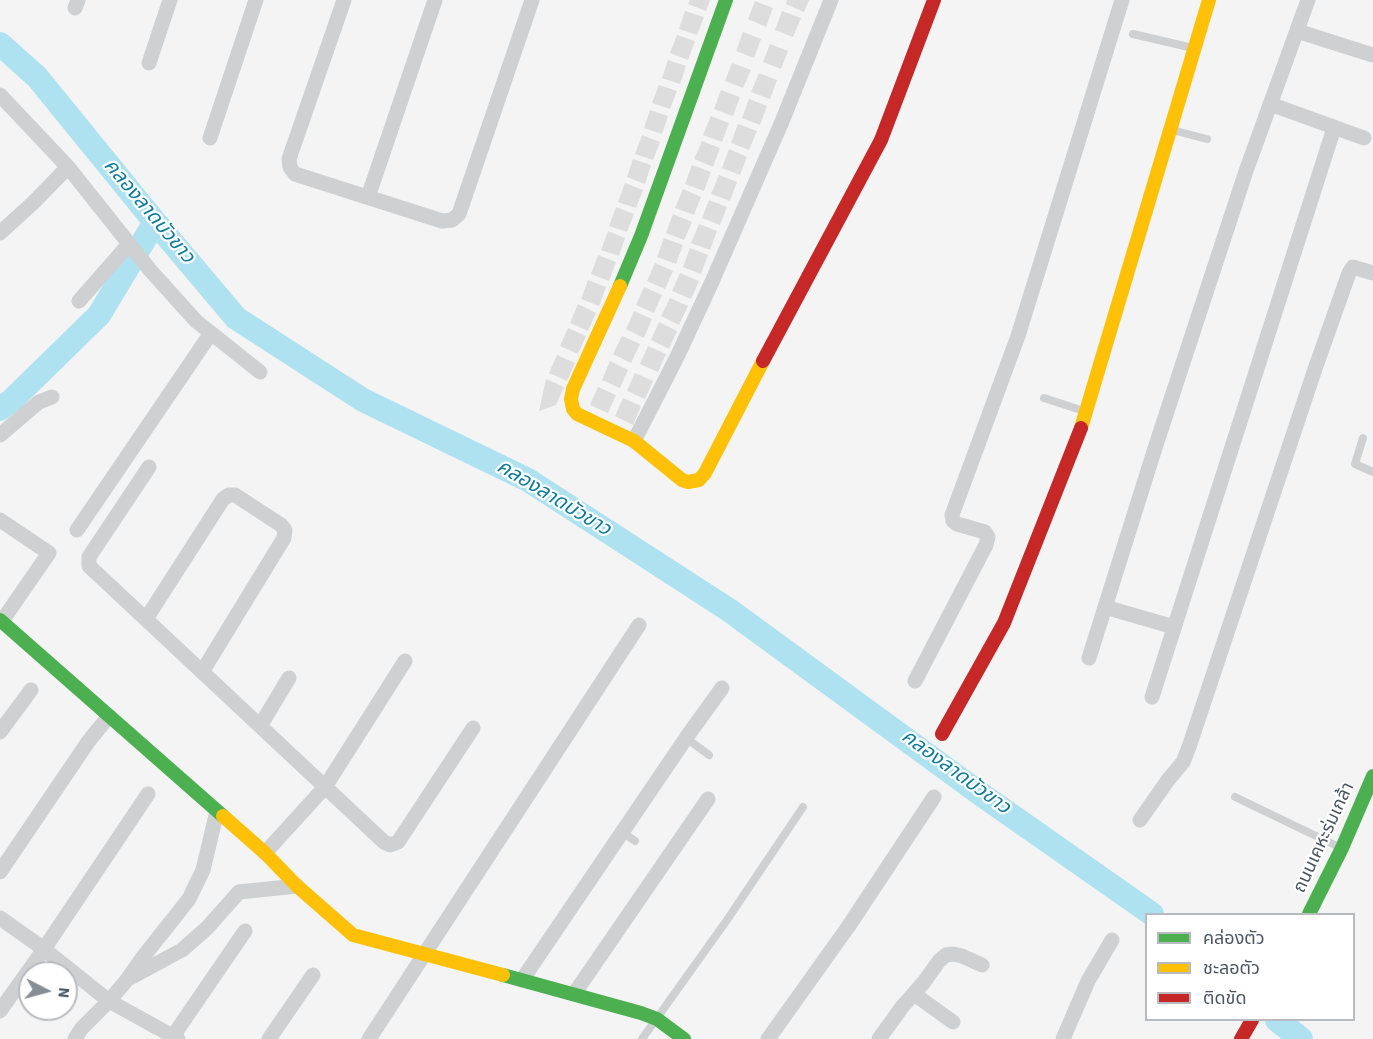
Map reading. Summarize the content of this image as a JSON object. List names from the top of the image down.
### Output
{
  "streets": {
    "street": ["ถนนเคหะร่มเกล้า"]
  },
  "water": ["คลองลาดบัวขาว"],
  "legend": ["คล่องตัว", "ชะลอตัว", "ติดขัด"],
  "north": "right"
}
